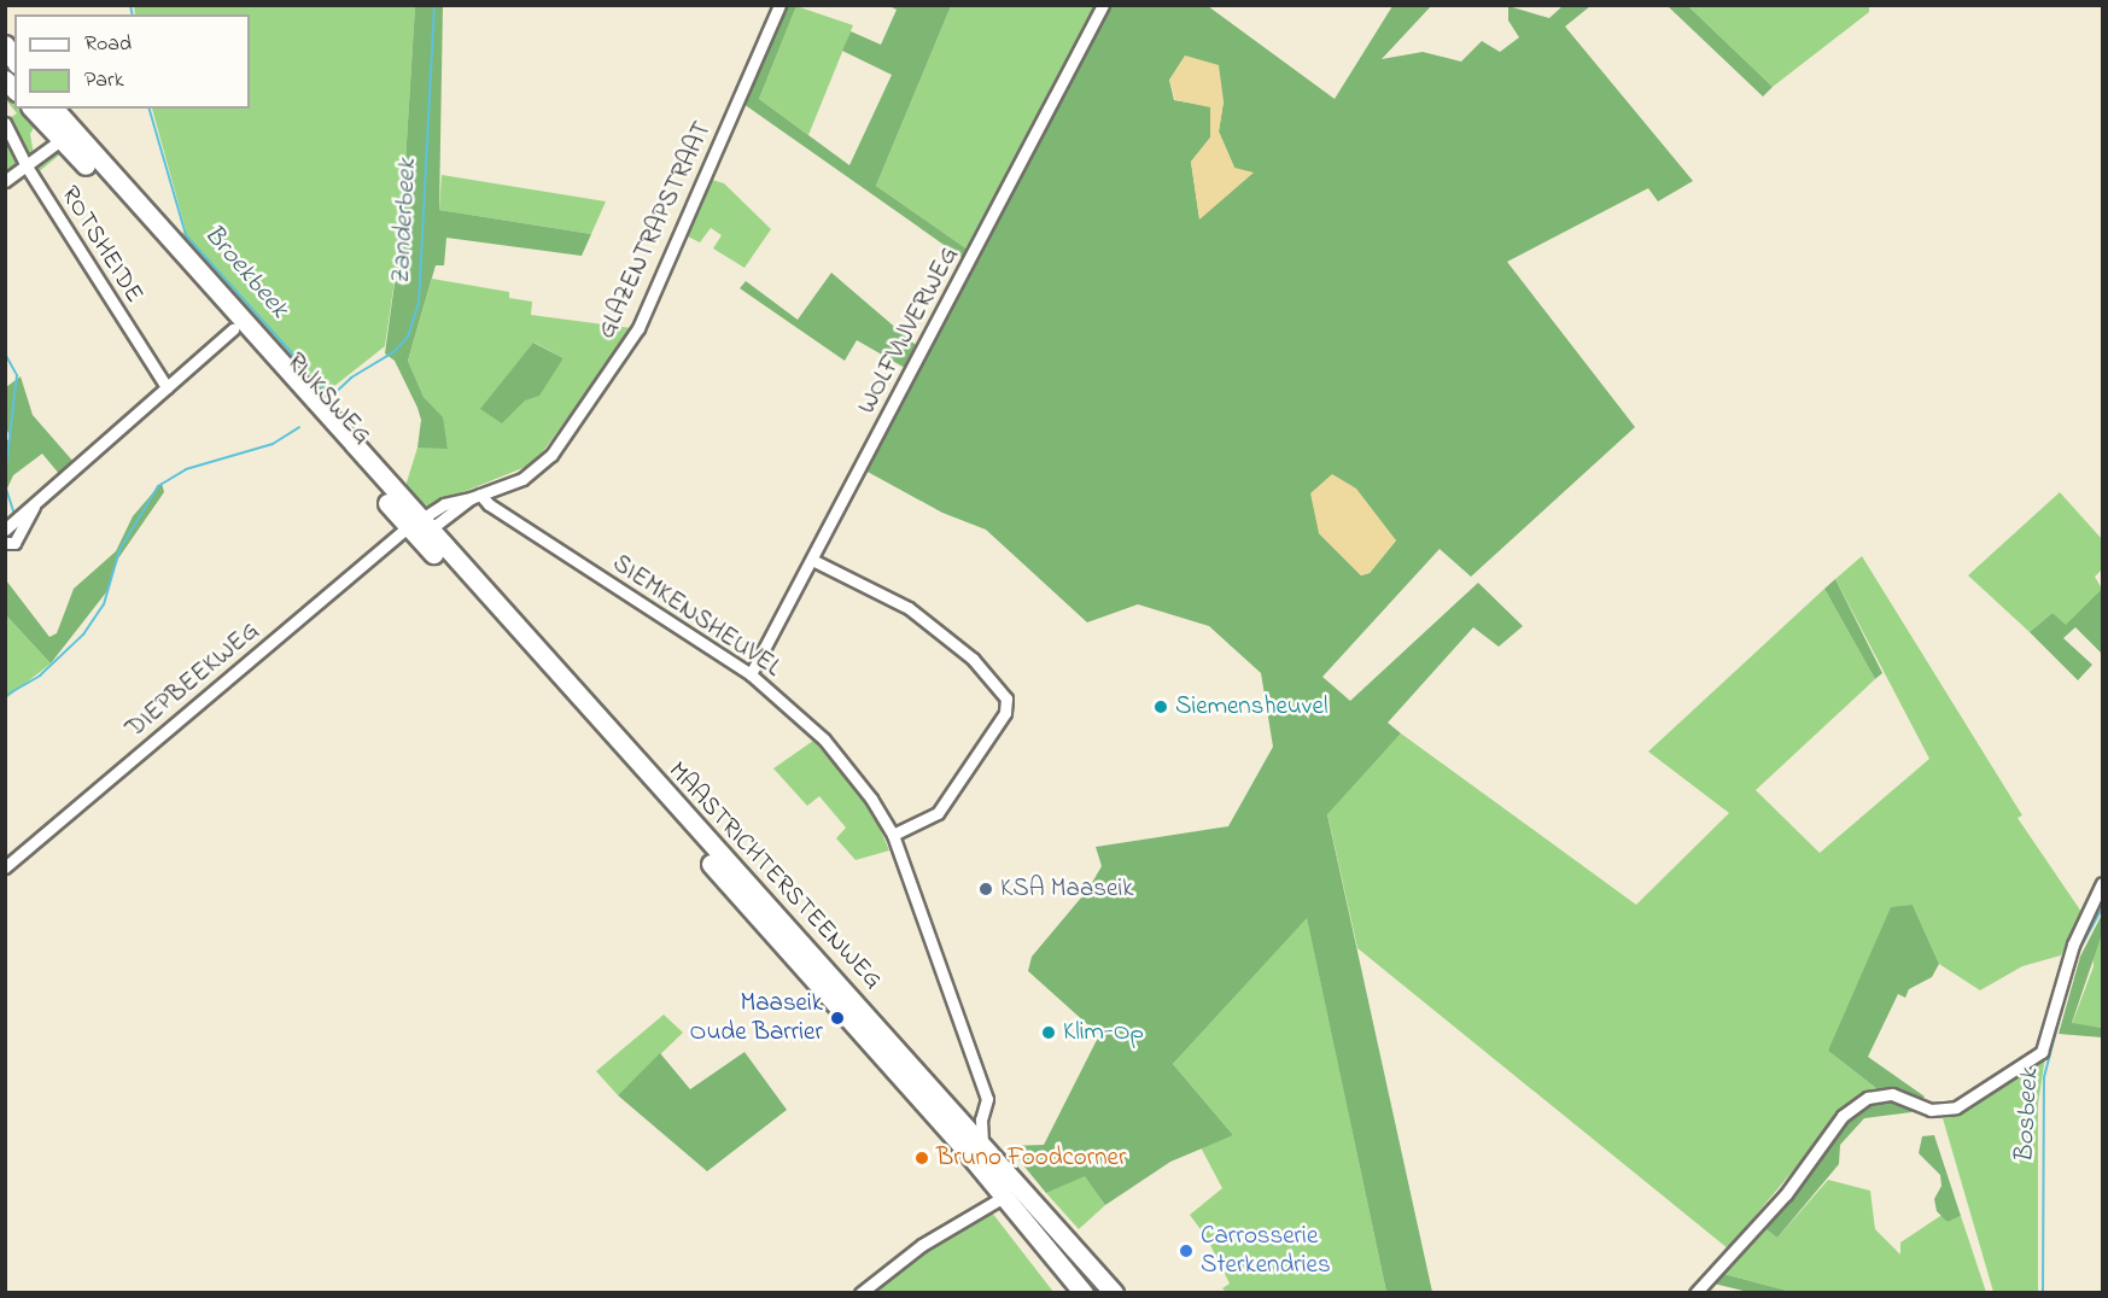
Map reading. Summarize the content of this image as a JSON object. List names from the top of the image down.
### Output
{
  "streets": {
    "main road": ["RIJKSWEG", "MAASTRICHTERSTEENWEG"],
    "street": [
      "GLAZENTRAPSTRAAT",
      "ROTSHEIDE",
      "WOLFVIJVERWEG",
      "SIEMKENSHEUVEL",
      "DIEPBEEKWEG"
    ]
  },
  "crossings": [
    ["GLAZENTRAPSTRAAT", "SIEMKENSHEUVEL"],
    ["GLAZENTRAPSTRAAT", "DIEPBEEKWEG"],
    ["GLAZENTRAPSTRAAT", "MAASTRICHTERSTEENWEG"],
    ["WOLFVIJVERWEG", "SIEMKENSHEUVEL"],
    ["RIJKSWEG", "MAASTRICHTERSTEENWEG"],
    ["SIEMKENSHEUVEL", "MAASTRICHTERSTEENWEG"],
    ["DIEPBEEKWEG", "MAASTRICHTERSTEENWEG"]
  ],
  "water": ["Zanderbeek", "Broekbeek", "Bosbeek"],
  "places": [
    "Siemensheuvel",
    "KSA Maaseik",
    "Maaseik Oude Barrier",
    "Klim-Op",
    "Bruno Foodcorner",
    "Carrosserie Sterkendries"
  ],
  "legend": ["Road", "Park"]
}
